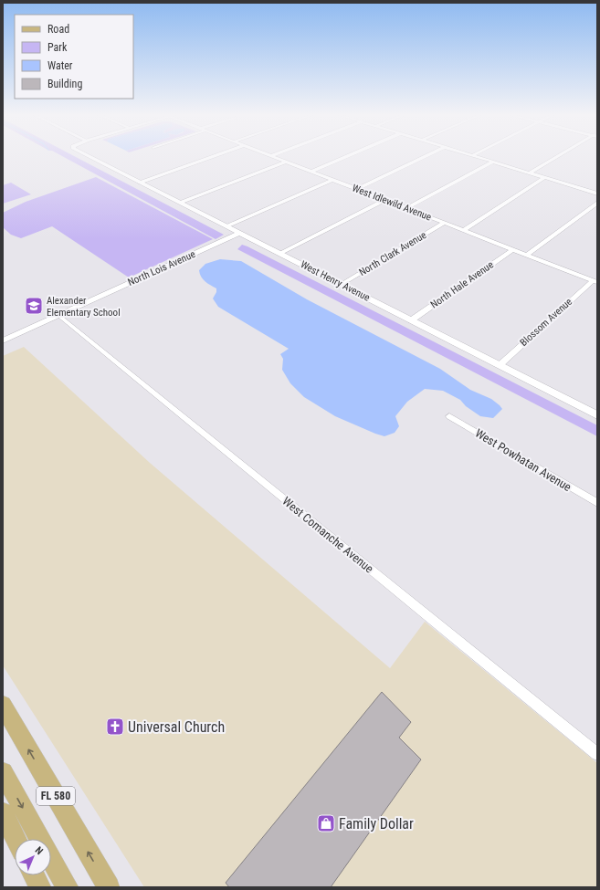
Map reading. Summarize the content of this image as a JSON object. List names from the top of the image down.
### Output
{
  "streets": {
    "main road": ["FL 580"],
    "street": [
      "West Idlewild Avenue",
      "North Clark Avenue",
      "North Lois Avenue",
      "West Henry Avenue",
      "North Hale Avenue",
      "Blossom Avenue",
      "West Powhatan Avenue",
      "West Comanche Avenue"
    ]
  },
  "crossings": [
    ["West Idlewild Avenue", "North Clark Avenue"],
    ["West Idlewild Avenue", "North Hale Avenue"],
    ["West Idlewild Avenue", "Blossom Avenue"],
    ["North Clark Avenue", "West Henry Avenue"],
    ["North Lois Avenue", "West Henry Avenue"],
    ["North Lois Avenue", "West Comanche Avenue"],
    ["West Henry Avenue", "North Hale Avenue"],
    ["West Henry Avenue", "Blossom Avenue"]
  ],
  "places": {
    "school or university": ["Alexander Elementary School"],
    "church": ["Universal Church"],
    "shop": ["Family Dollar"]
  },
  "legend": [
    "Road",
    "Park",
    "Water",
    "Building"
  ],
  "north": "top right"
}
